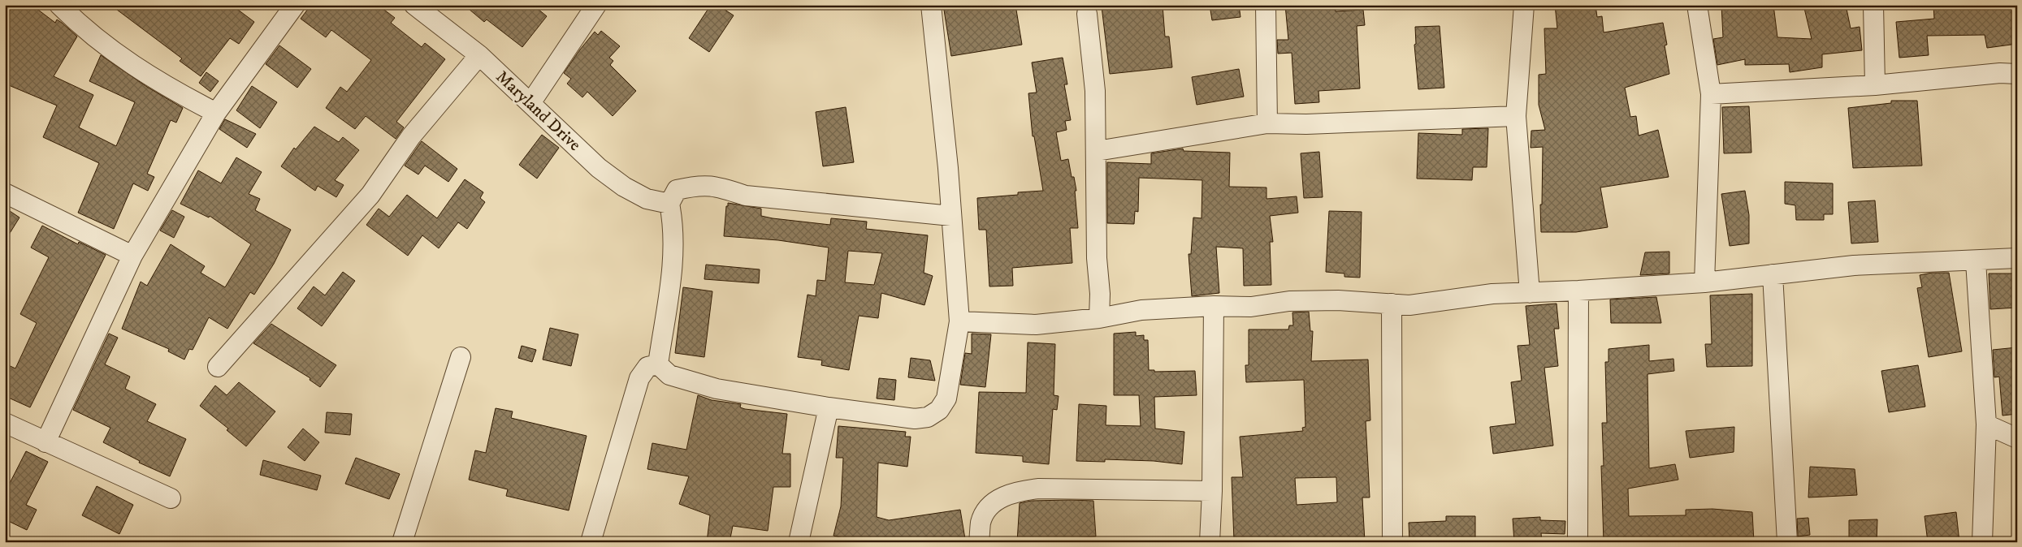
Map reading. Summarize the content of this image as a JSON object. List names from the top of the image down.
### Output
{
  "streets": {
    "street": ["Maryland Drive"]
  }
}
